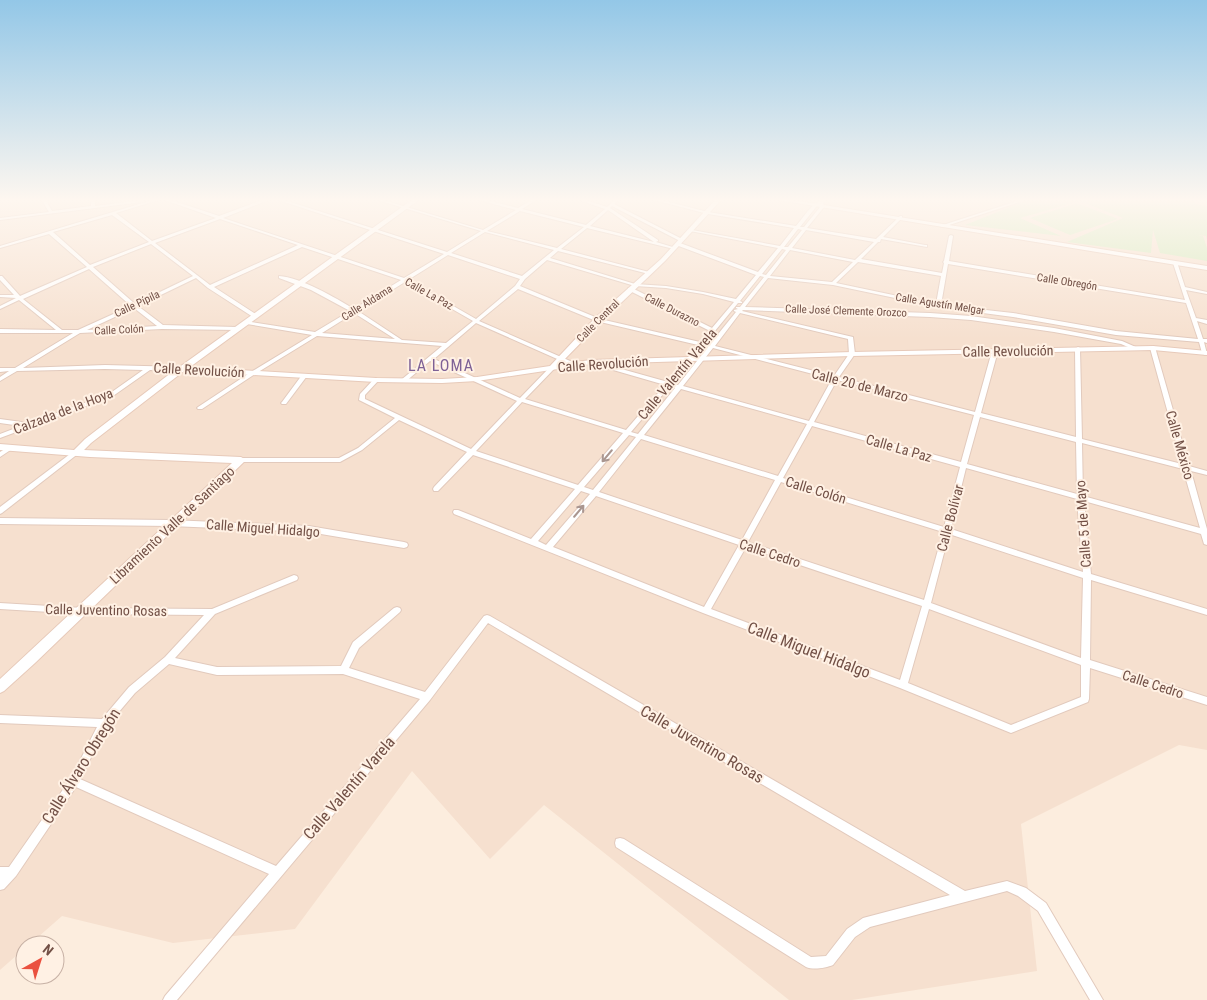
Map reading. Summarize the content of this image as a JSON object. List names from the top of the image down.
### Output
{
  "streets": {
    "street": [
      "Calle Obregón",
      "Calle La Paz",
      "Calle Aldama",
      "Calle Pípila",
      "Calle Agustín Melgar",
      "Calle Durazno",
      "Calle José Clemente Orozco",
      "Calle Central",
      "Calle Colón",
      "Calle Revolución",
      "Calle Valentín Varela",
      "Calle 20 de Marzo",
      "Calzada de la Hoya",
      "Calle México",
      "Calle Bolívar",
      "Calle 5 de Mayo",
      "Libramiento Valle de Santiago",
      "Calle Miguel Hidalgo",
      "Calle Cedro",
      "Calle Juventino Rosas",
      "Calle Álvaro Obregón"
    ]
  },
  "crossings": [
    ["Calle La Paz", "Calle Aldama"],
    ["Calle La Paz", "Calle Central"],
    ["Calle La Paz", "Calle Revolución"],
    ["Calle La Paz", "Calle Valentín Varela"],
    ["Calle La Paz", "Calle México"],
    ["Calle La Paz", "Calle Bolívar"],
    ["Calle La Paz", "Calle 5 de Mayo"],
    ["Calle Aldama", "Calle Revolución"],
    ["Calle Pípila", "Calle Colón"],
    ["Calle Pípila", "Calle Revolución"],
    ["Calle Agustín Melgar", "Calle Valentín Varela"],
    ["Calle Durazno", "Calle Central"],
    ["Calle Durazno", "Calle Valentín Varela"],
    ["Calle José Clemente Orozco", "Calle Revolución"],
    ["Calle José Clemente Orozco", "Calle Valentín Varela"],
    ["Calle Central", "Calle Colón"],
    ["Calle Central", "Calle Revolución"],
    ["Calle Central", "Calle 20 de Marzo"],
    ["Calle Central", "Calle Cedro"],
    ["Calle Colón", "Calle Revolución"],
    ["Calle Colón", "Calle Valentín Varela"],
    ["Calle Colón", "Calle Bolívar"],
    ["Calle Colón", "Calle 5 de Mayo"],
    ["Calle Revolución", "Calle Valentín Varela"],
    ["Calle Revolución", "Calle 20 de Marzo"],
    ["Calle Revolución", "Calzada de la Hoya"],
    ["Calle Revolución", "Calle México"],
    ["Calle Revolución", "Calle Bolívar"],
    ["Calle Revolución", "Calle 5 de Mayo"],
    ["Calle Revolución", "Calle Cedro"],
    ["Calle Valentín Varela", "Calle 20 de Marzo"],
    ["Calle Valentín Varela", "Calle Miguel Hidalgo"],
    ["Calle Valentín Varela", "Calle Cedro"],
    ["Calle Valentín Varela", "Calle Juventino Rosas"],
    ["Calle 20 de Marzo", "Calle México"],
    ["Calle 20 de Marzo", "Calle Bolívar"],
    ["Calle 20 de Marzo", "Calle 5 de Mayo"],
    ["Calle Bolívar", "Calle Miguel Hidalgo"],
    ["Calle Bolívar", "Calle Cedro"],
    ["Calle 5 de Mayo", "Calle Miguel Hidalgo"],
    ["Calle 5 de Mayo", "Calle Cedro"],
    ["Libramiento Valle de Santiago", "Calle Miguel Hidalgo"],
    ["Libramiento Valle de Santiago", "Calle Juventino Rosas"],
    ["Calle Juventino Rosas", "Calle Álvaro Obregón"]
  ],
  "districts": ["LA LOMA"],
  "north": "top right"
}
